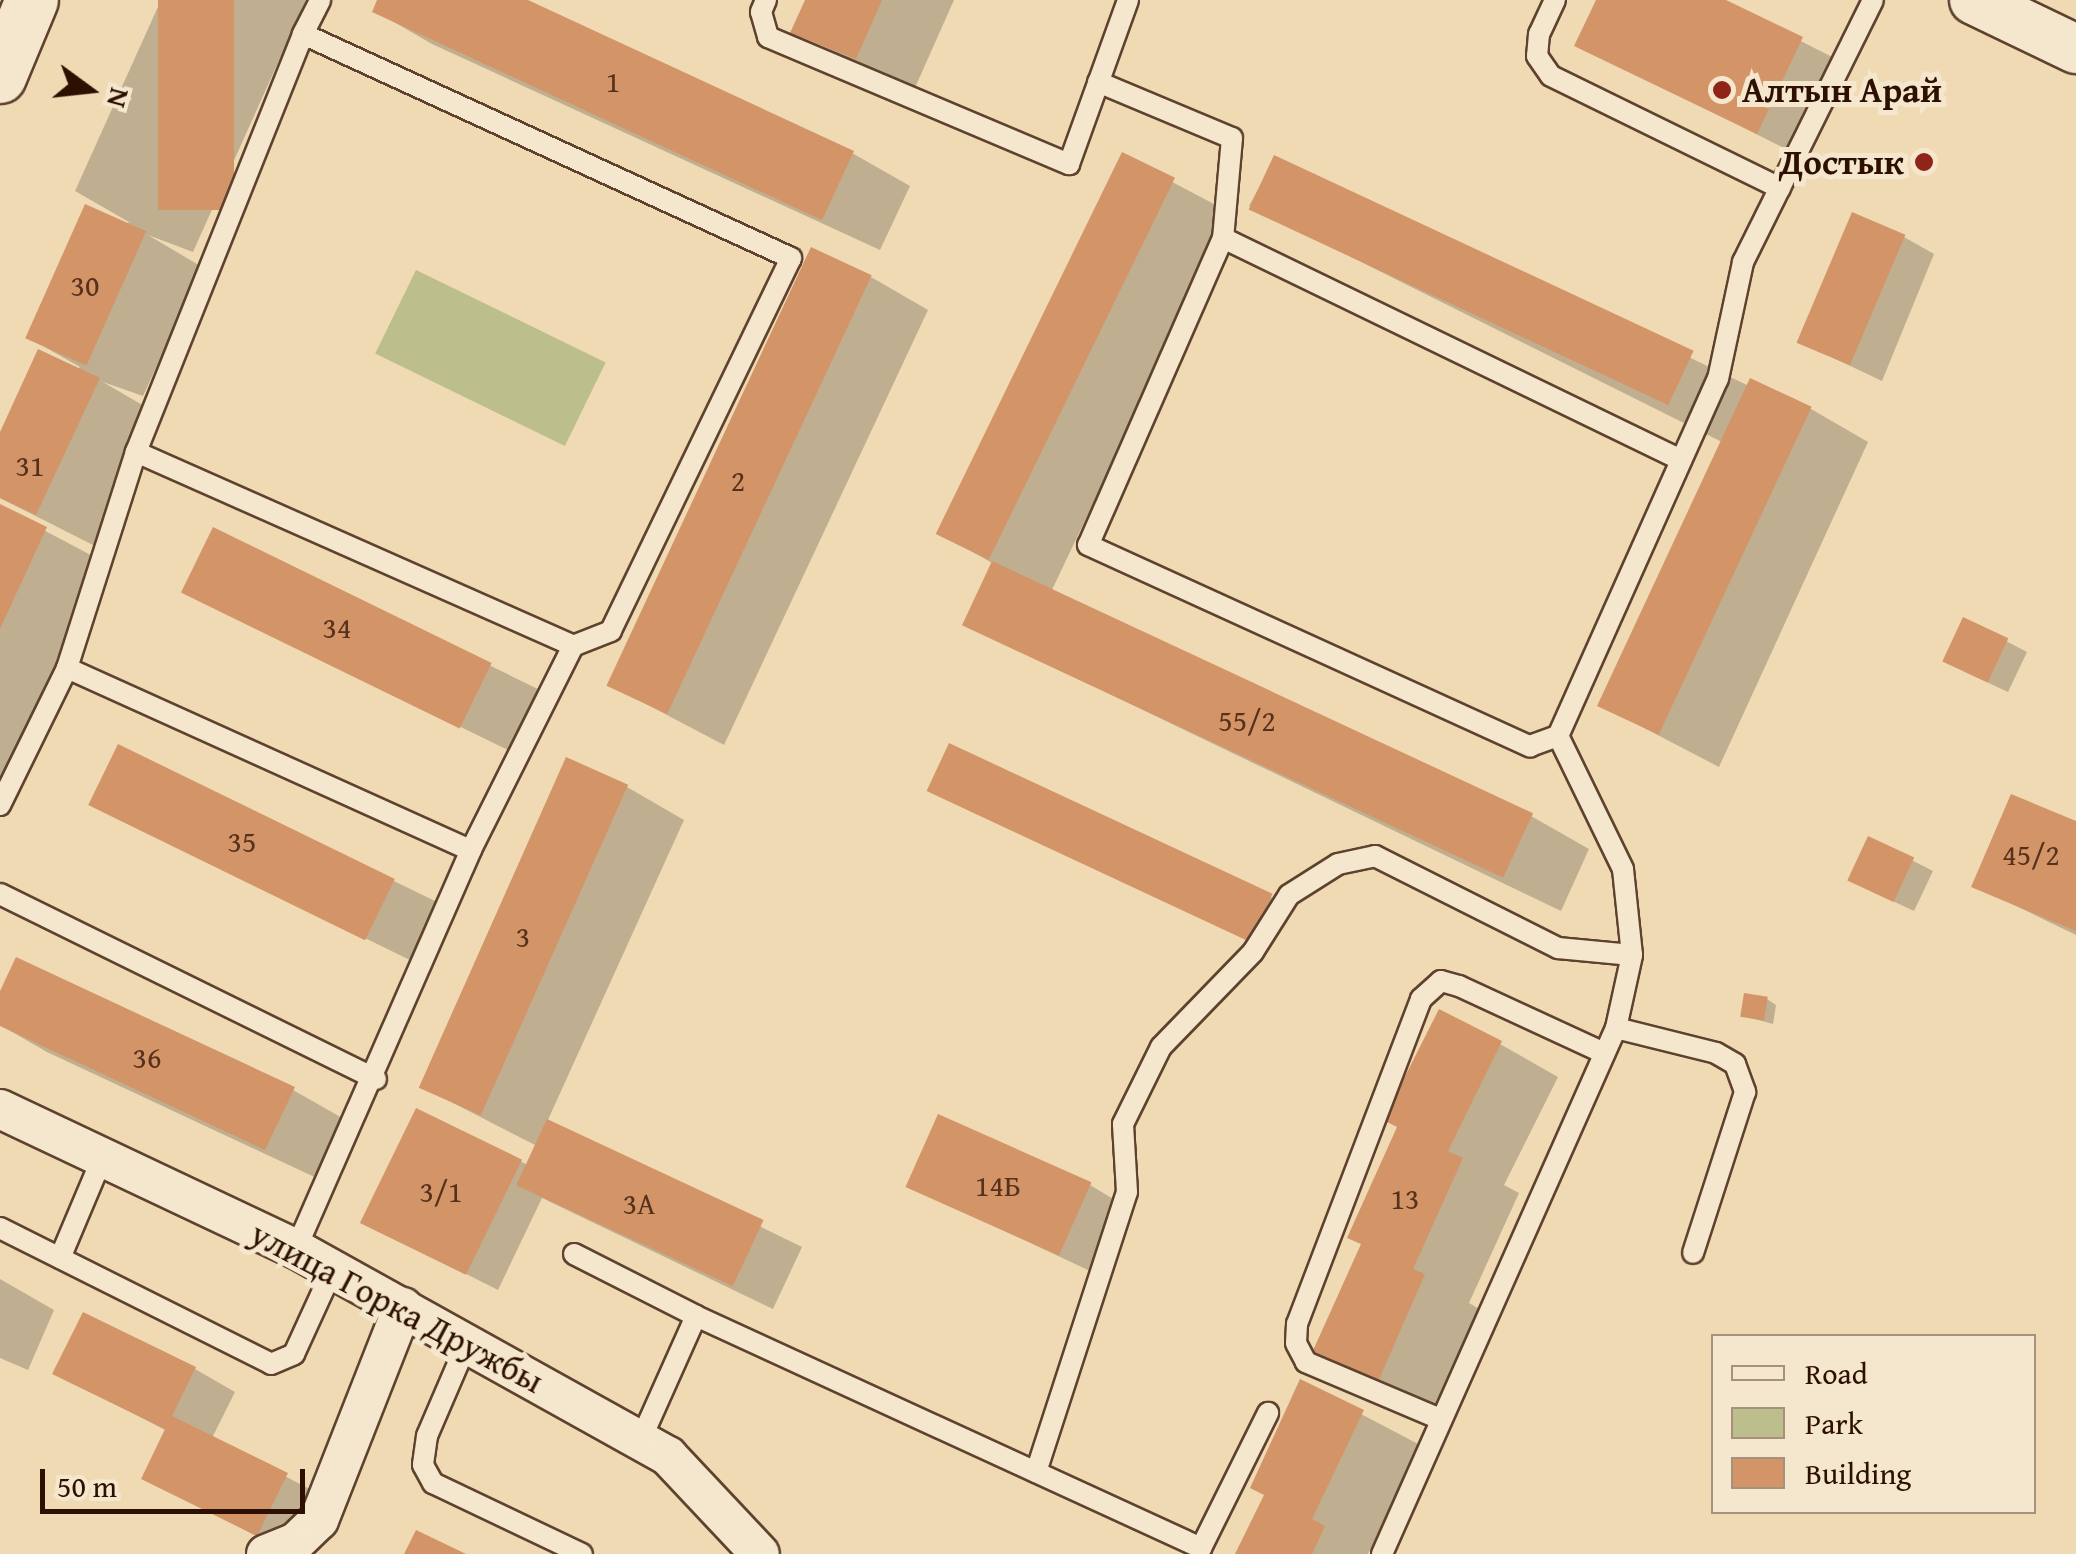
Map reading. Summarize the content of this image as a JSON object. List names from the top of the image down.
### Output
{
  "streets": {
    "street": ["улица Горка Дружбы"]
  },
  "places": ["Алтын Арай", "Достык"],
  "house_numbers": [
    "1",
    "30",
    "31",
    "2",
    "34",
    "55/2",
    "35",
    "45/2",
    "3",
    "36",
    "14Б",
    "3/1",
    "13",
    "3А"
  ],
  "legend": ["Road", "Park", "Building"],
  "scale_bar": "50 m",
  "north": "right"
}
